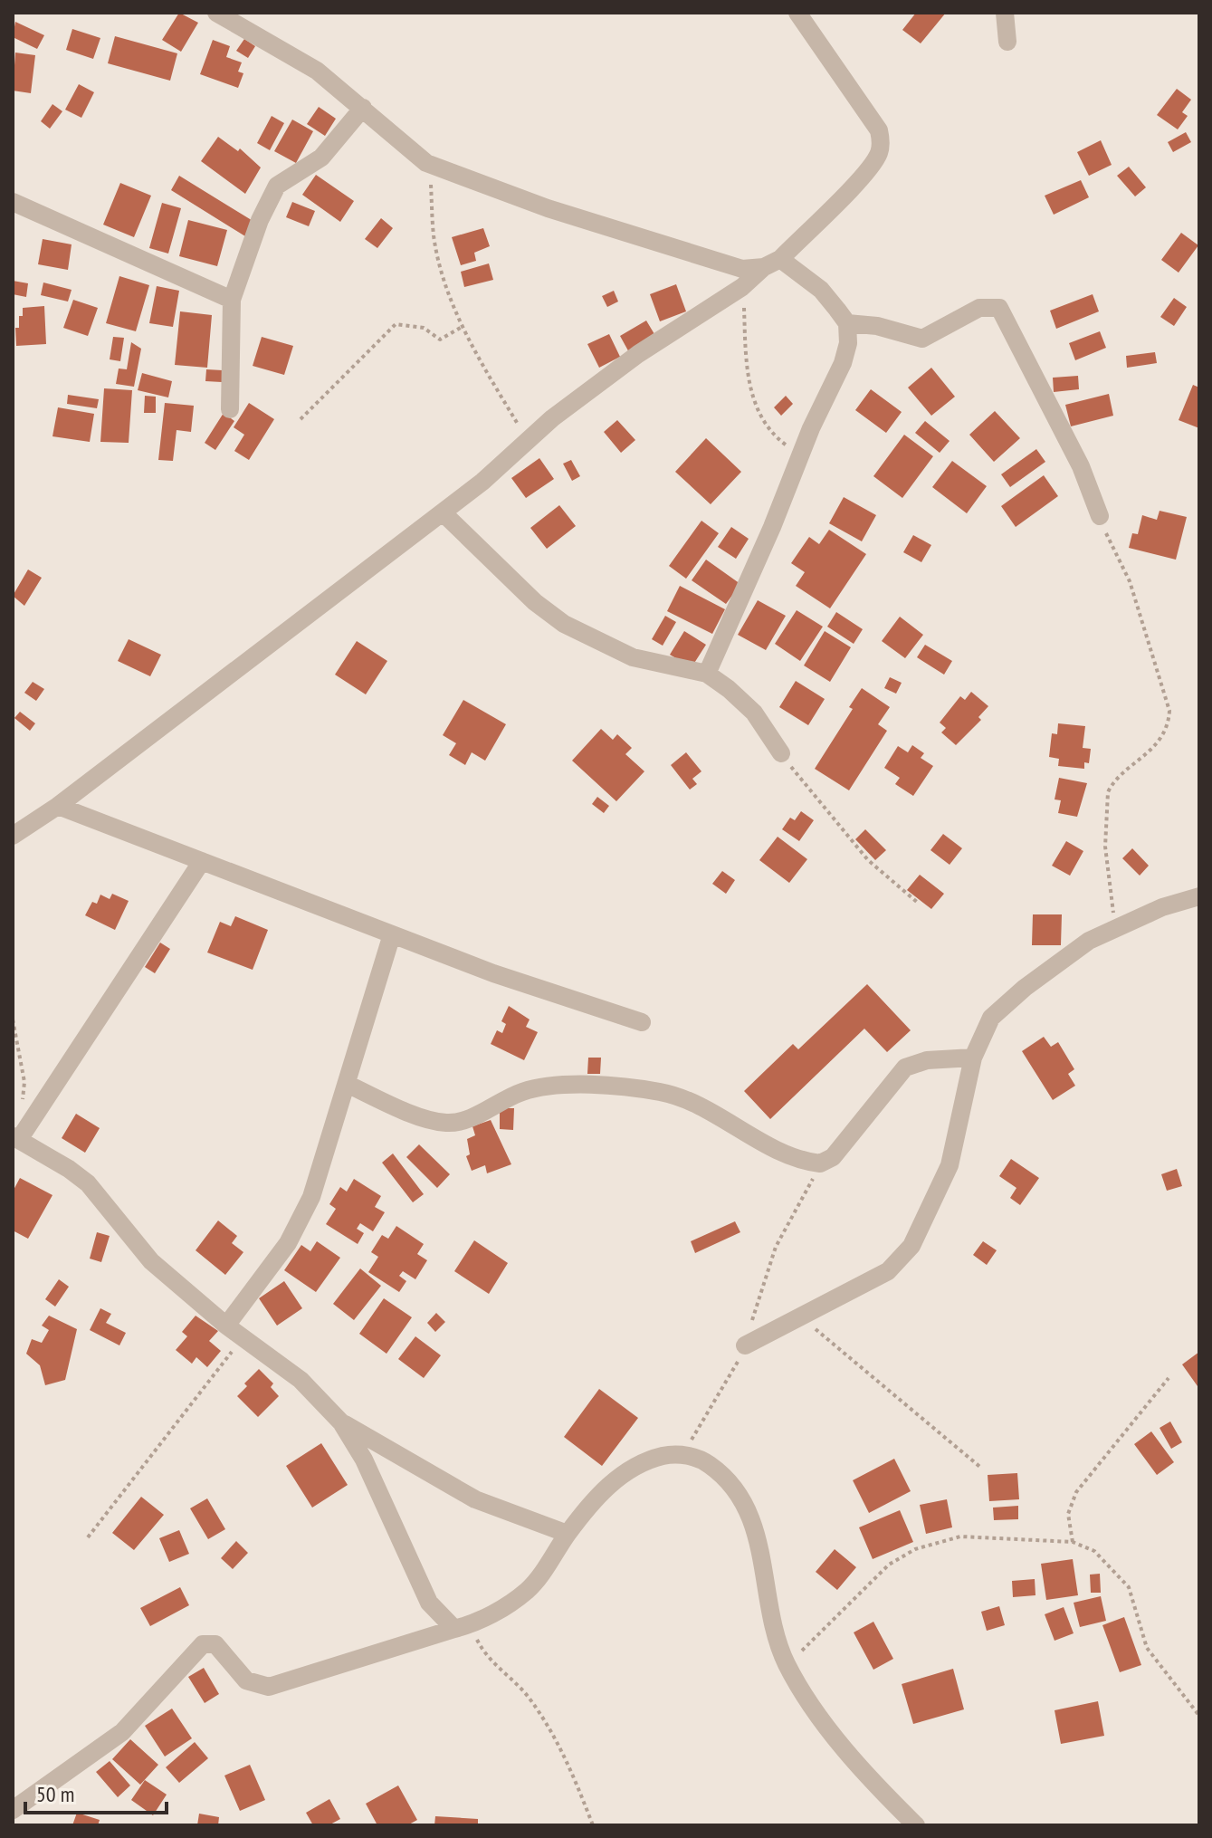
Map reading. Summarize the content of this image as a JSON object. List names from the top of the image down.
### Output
{
  "scale_bar": "50 m"
}
